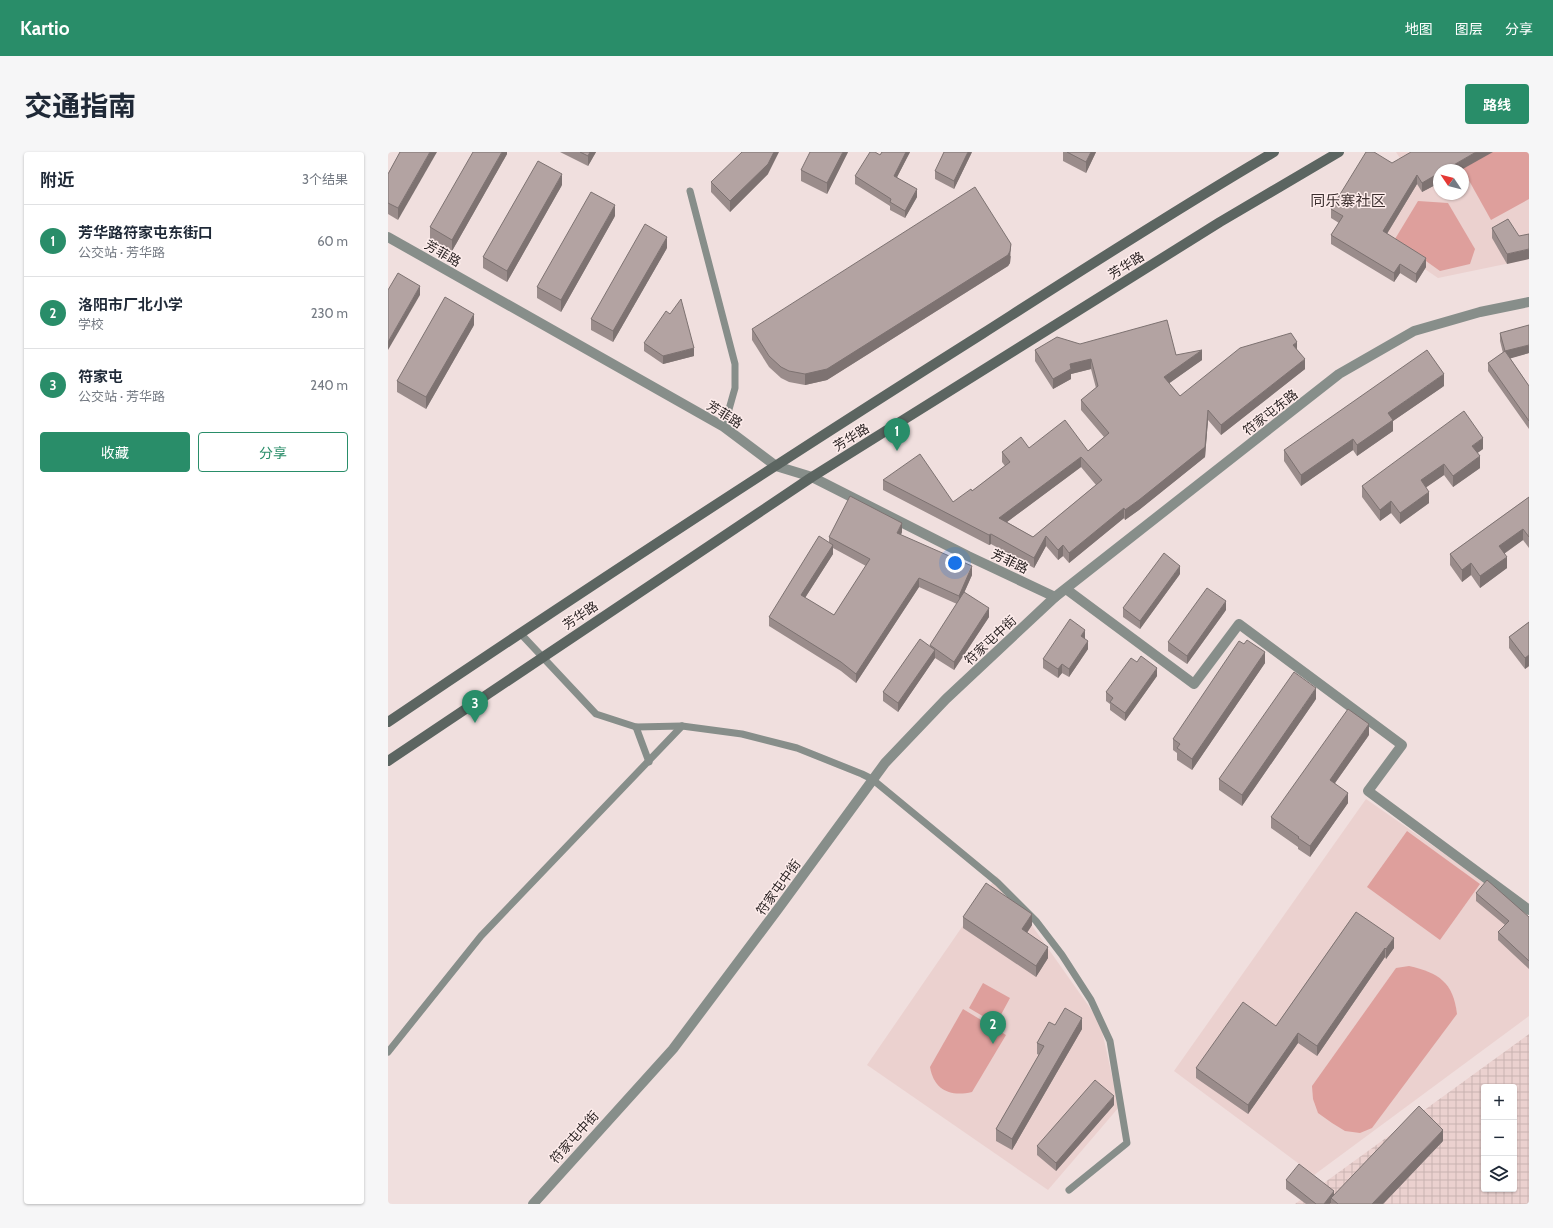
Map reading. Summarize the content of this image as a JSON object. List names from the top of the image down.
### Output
{
  "streets": {
    "main road": ["芳华路"],
    "street": ["芳菲路", "符家屯东路", "符家屯中街"]
  },
  "crossings": [
    ["芳菲路", "芳华路"],
    ["芳菲路", "符家屯东路"],
    ["芳菲路", "符家屯中街"],
    ["符家屯东路", "符家屯中街"]
  ],
  "districts": ["同乐寨社区"],
  "north": "top left",
  "page": {
    "header": "Kartio",
    "nav": ["地图", "图层", "分享"],
    "title": "交通指南",
    "buttons": [
      "路线",
      ["收藏", "分享"]
    ],
    "heading": ["附近", "3个结果"],
    "list": [
      {
        "mark": "1",
        "name": "芳华路符家屯东街口",
        "note": "公交站 · 芳华路",
        "value": "60 m"
      },
      {
        "mark": "2",
        "name": "洛阳市厂北小学",
        "note": "学校",
        "value": "230 m"
      },
      {
        "mark": "3",
        "name": "符家屯",
        "note": "公交站 · 芳华路",
        "value": "240 m"
      }
    ],
    "pins": ["1", "3", "2"],
    "map_buttons": ["+", "−"]
  }
}
